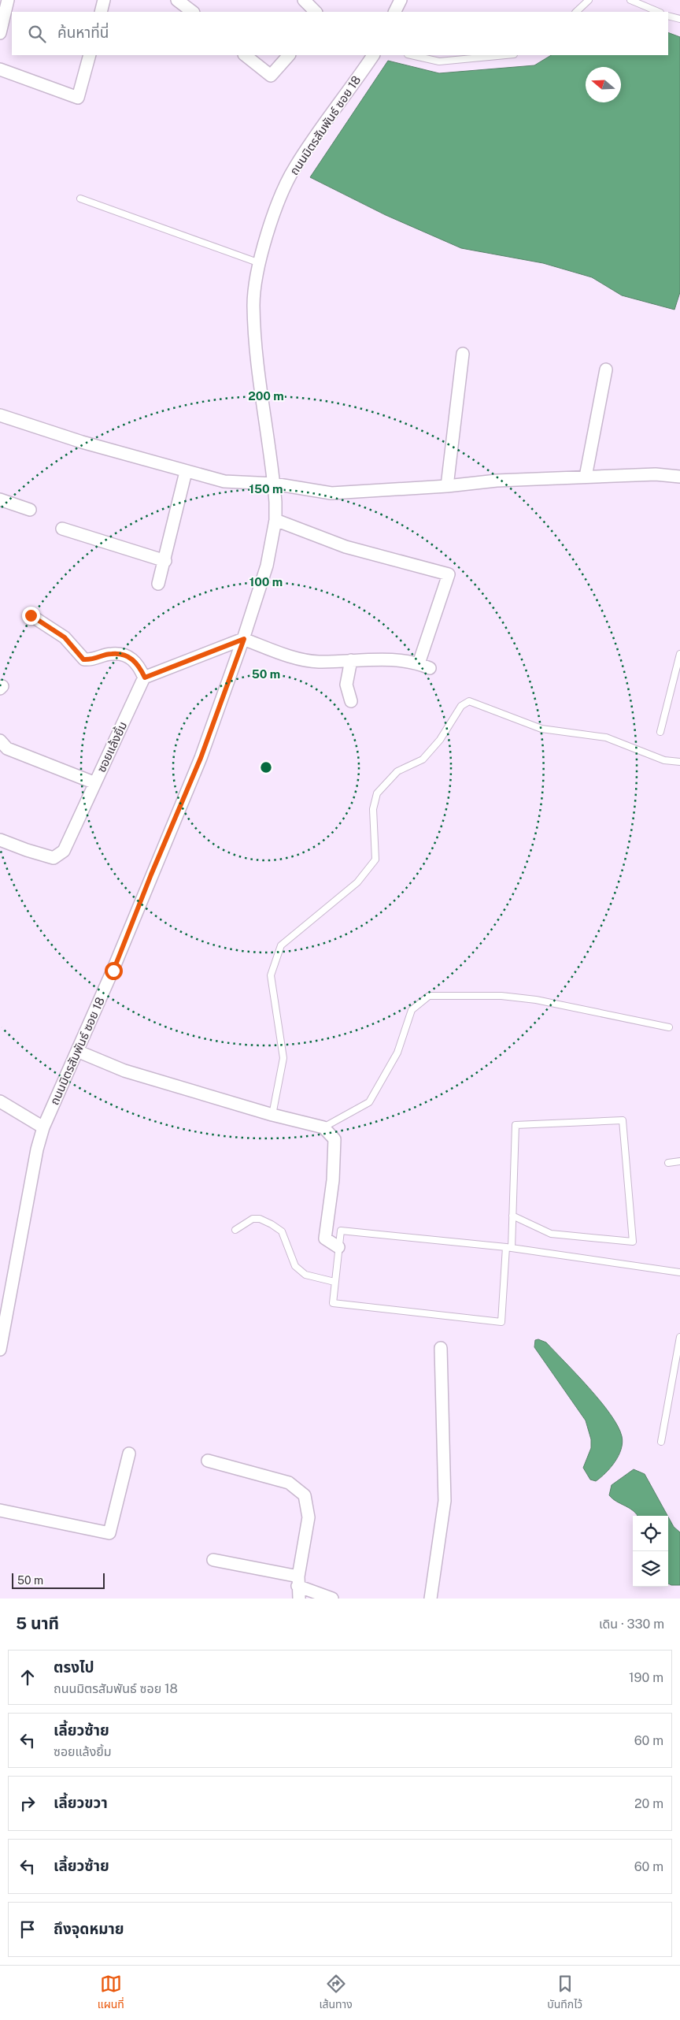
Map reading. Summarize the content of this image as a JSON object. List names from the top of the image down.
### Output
{
  "streets": {
    "street": ["ถนนมิตรสัมพันธ์ ซอย 18", "ซอยแล้งยิ้ม"]
  },
  "scale_bar": "50 m",
  "north": "left",
  "page": {
    "search": "ค้นหาที่นี่",
    "scale": "50 m",
    "heading": ["5 นาที", "เดิน · 330 m"],
    "list": [
      ["ตรงไป", "ถนนมิตรสัมพันธ์ ซอย 18", "190 m"],
      ["เลี้ยวซ้าย", "ซอยแล้งยิ้ม", "60 m"],
      ["เลี้ยวขวา", "20 m"],
      ["เลี้ยวซ้าย", "60 m"],
      "ถึงจุดหมาย"
    ],
    "nav": ["แผนที่", "เส้นทาง", "บันทึกไว้"]
  },
  "rings": [
    "200 m",
    "150 m",
    "100 m",
    "50 m"
  ]
}
